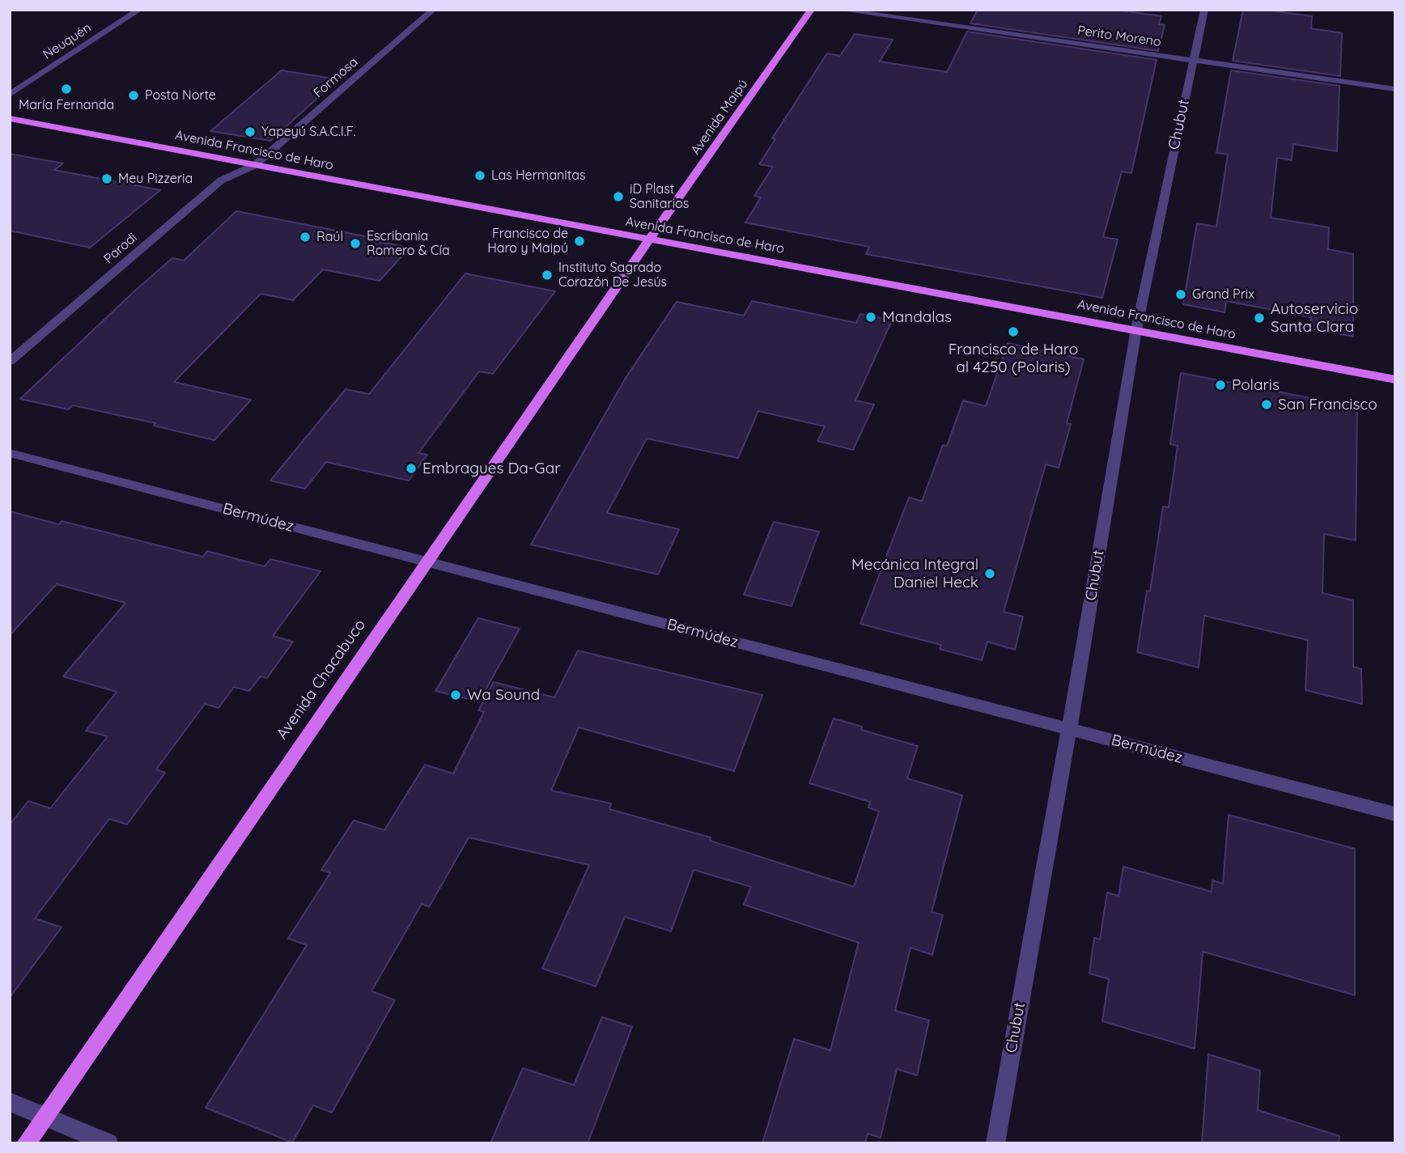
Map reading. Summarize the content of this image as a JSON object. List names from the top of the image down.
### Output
{
  "streets": {
    "main road": ["Avenida Maipú", "Avenida Francisco de Haro", "Avenida Chacabuco"],
    "street": [
      "Perito Moreno",
      "Neuquén",
      "Formosa",
      "Chubut",
      "Parodi",
      "Bermúdez"
    ]
  },
  "crossings": [
    ["Perito Moreno", "Chubut"],
    ["Formosa", "Avenida Francisco de Haro"],
    ["Formosa", "Parodi"],
    ["Avenida Maipú", "Avenida Francisco de Haro"],
    ["Avenida Maipú", "Avenida Chacabuco"],
    ["Chubut", "Avenida Francisco de Haro"],
    ["Chubut", "Bermúdez"],
    ["Avenida Francisco de Haro", "Parodi"],
    ["Avenida Francisco de Haro", "Avenida Chacabuco"],
    ["Bermúdez", "Avenida Chacabuco"]
  ],
  "places": [
    "María Fernanda",
    "Posta Norte",
    "Yapeyú S.A.C.I.F.",
    "Las Hermanitas",
    "Meu Pizzeria",
    "iD Plast Sanitarios",
    "Raúl",
    "Francisco de Haro y Maipú",
    "Escribanía Romero & Cía",
    "Instituto Sagrado Corazón De Jesús",
    "Grand Prix",
    "Mandalas",
    "Autoservicio Santa Clara",
    "Francisco de Haro al 4250 (Polaris)",
    "Polaris",
    "San Francisco",
    "Embragues Da-Gar",
    "Mecánica Integral Daniel Heck",
    "Wa Sound"
  ]
}
